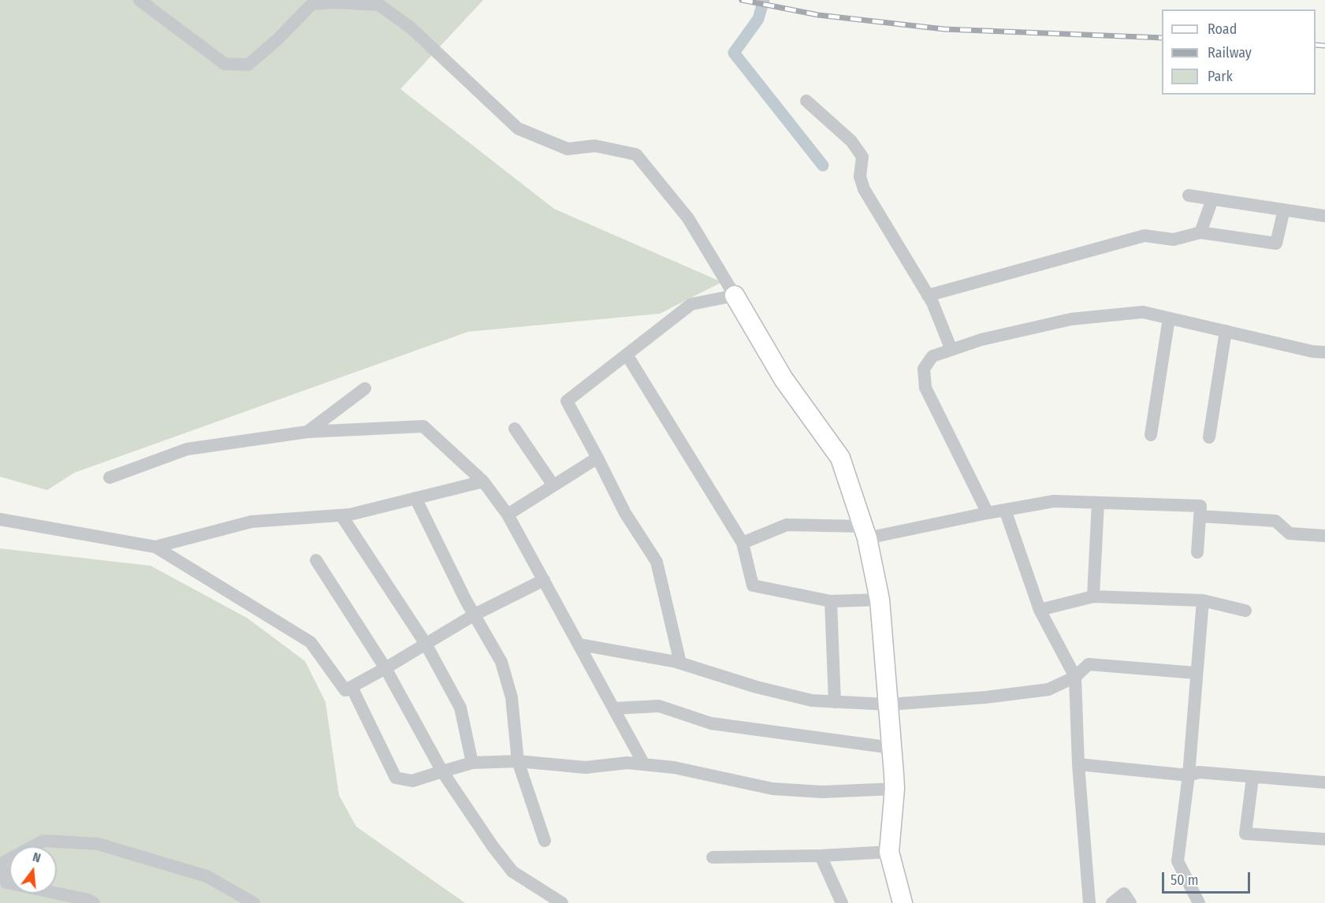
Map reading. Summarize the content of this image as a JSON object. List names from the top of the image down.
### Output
{
  "legend": ["Road", "Railway", "Park"],
  "scale_bar": "50 m",
  "north": "top"
}
